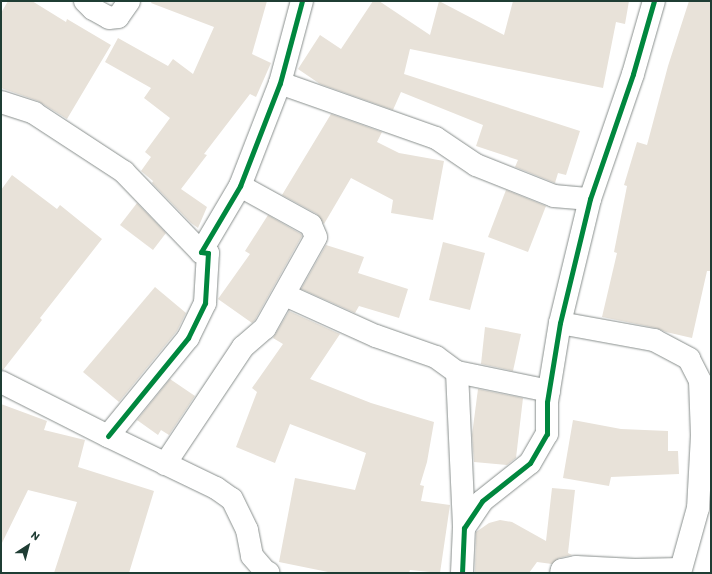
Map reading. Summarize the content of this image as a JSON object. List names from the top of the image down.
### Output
{
  "north": "top right"
}
